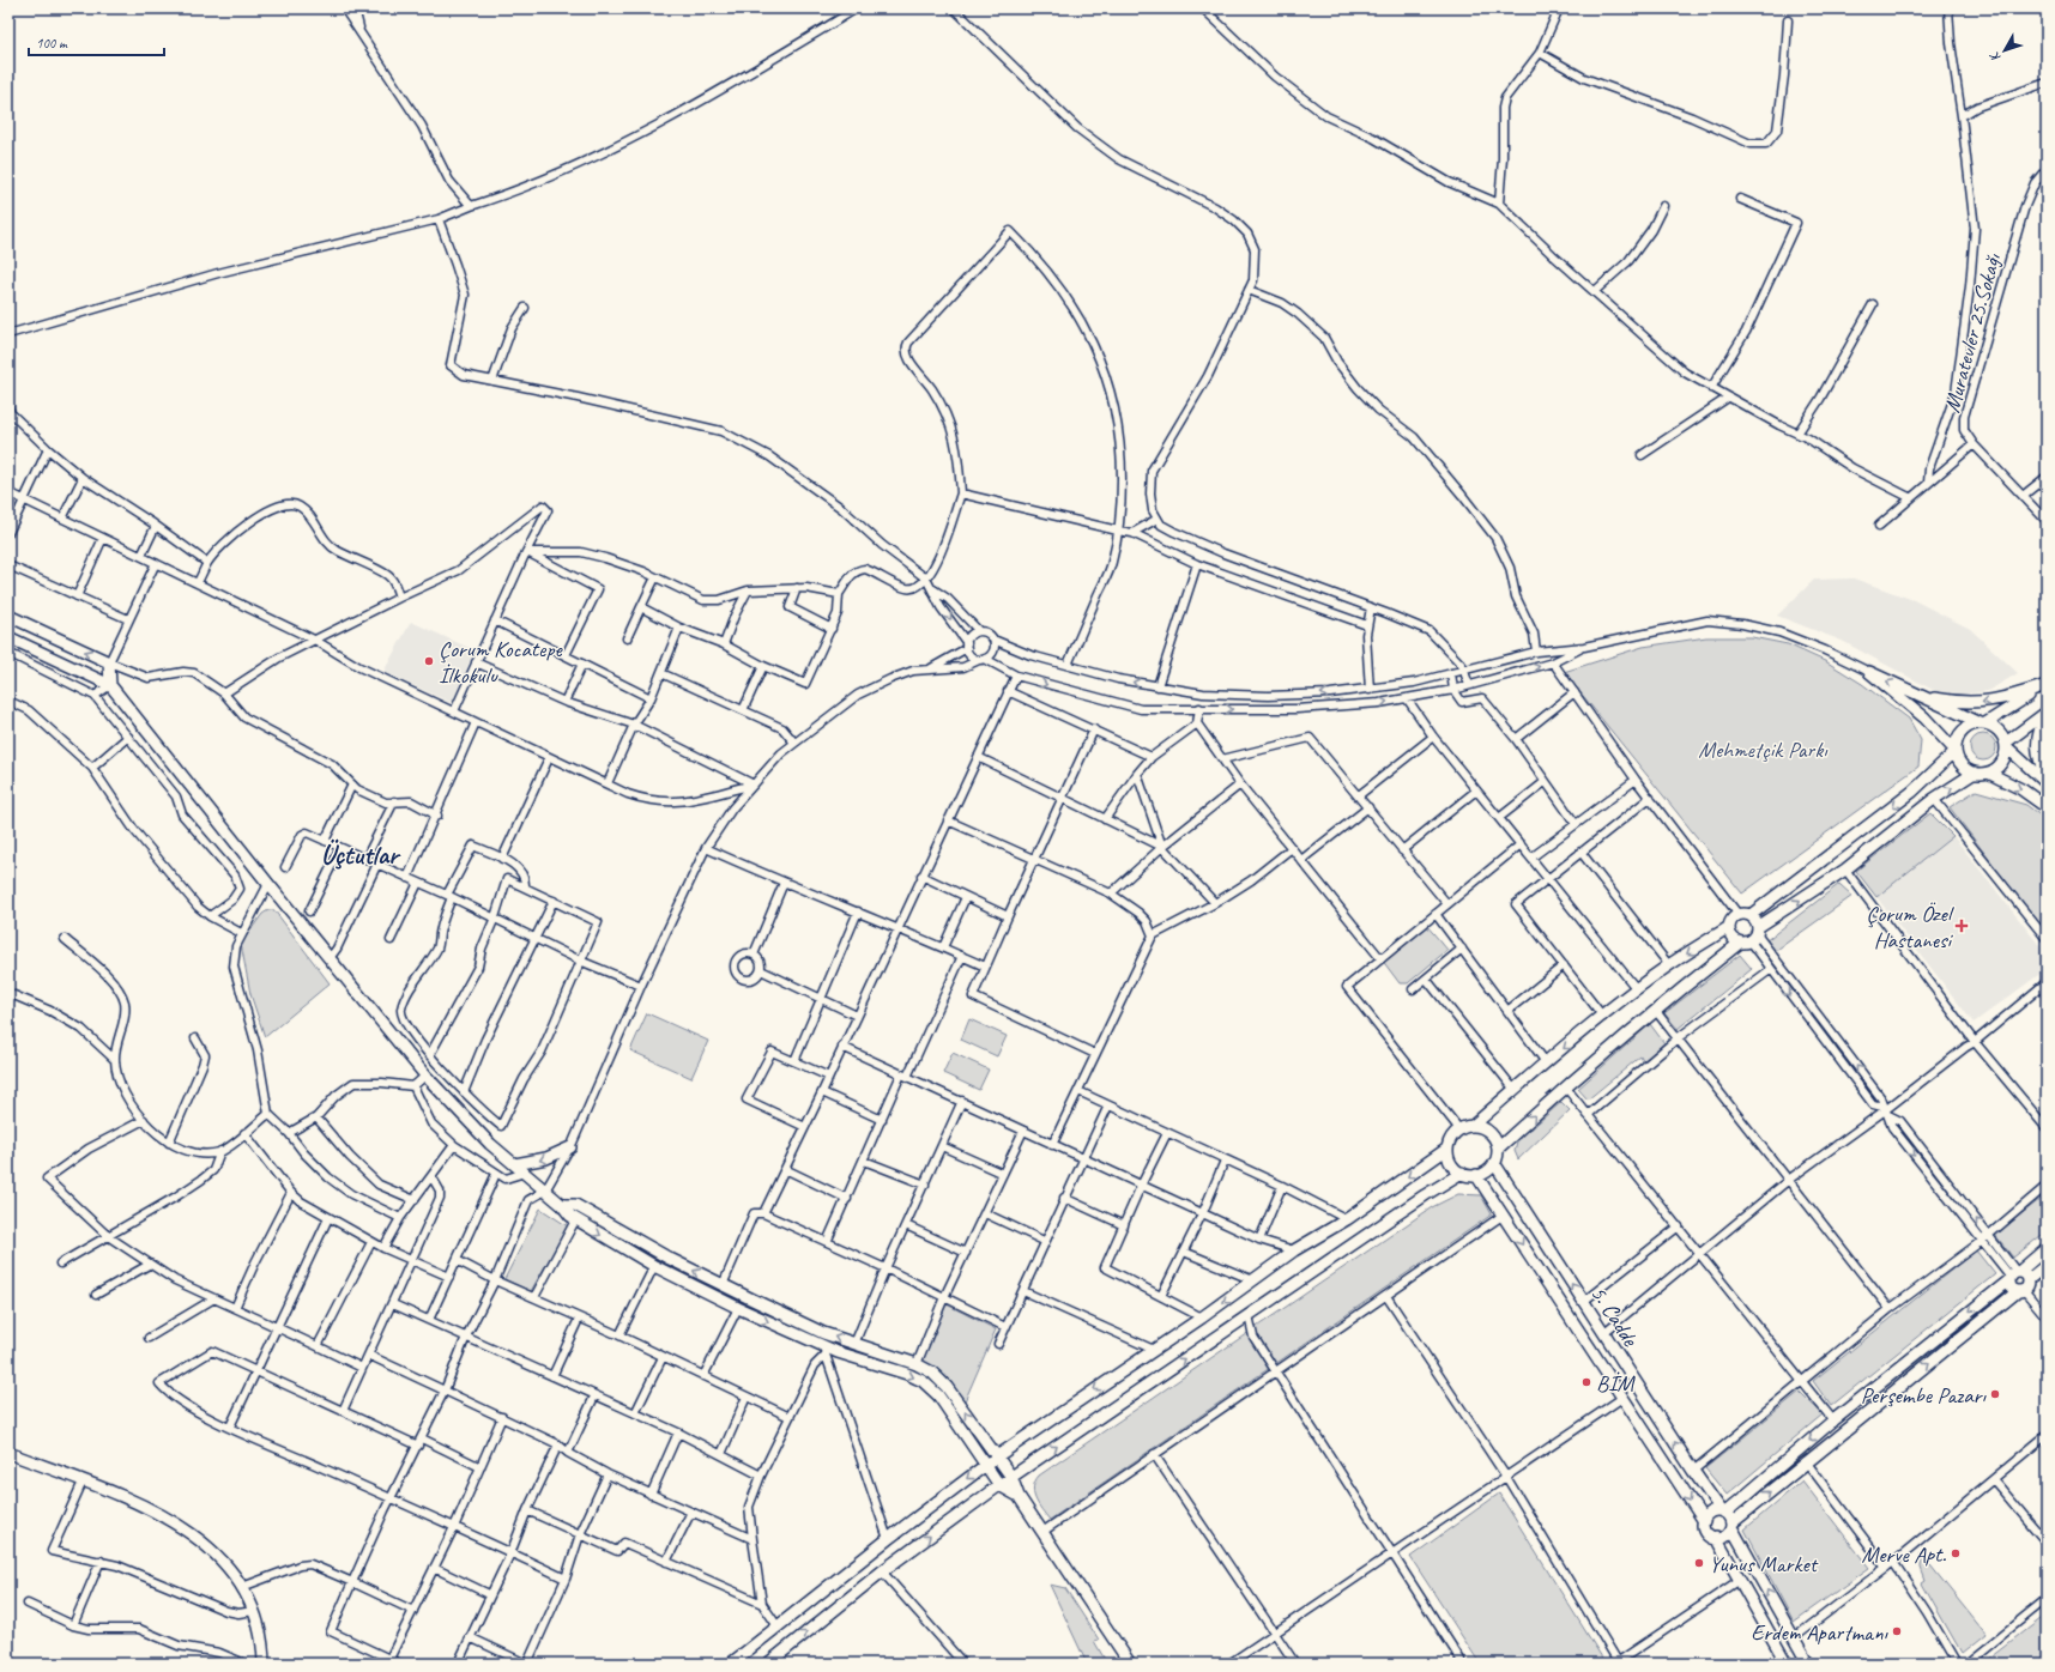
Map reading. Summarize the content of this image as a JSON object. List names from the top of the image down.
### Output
{
  "streets": {
    "street": ["Muratevler 25.Sokağı", "5. Cadde"]
  },
  "districts": ["Üçtutlar"],
  "parks": ["Mehmetçik Parkı"],
  "places": {
    "other": [
      "Çorum Kocatepe İlkokulu",
      "BİM",
      "Perşembe Pazarı",
      "Merve Apt.",
      "Yunus Market",
      "Erdem Apartmanı"
    ],
    "health": ["Çorum Özel Hastanesi"]
  },
  "scale_bar": "100 m",
  "north": "bottom left"
}
